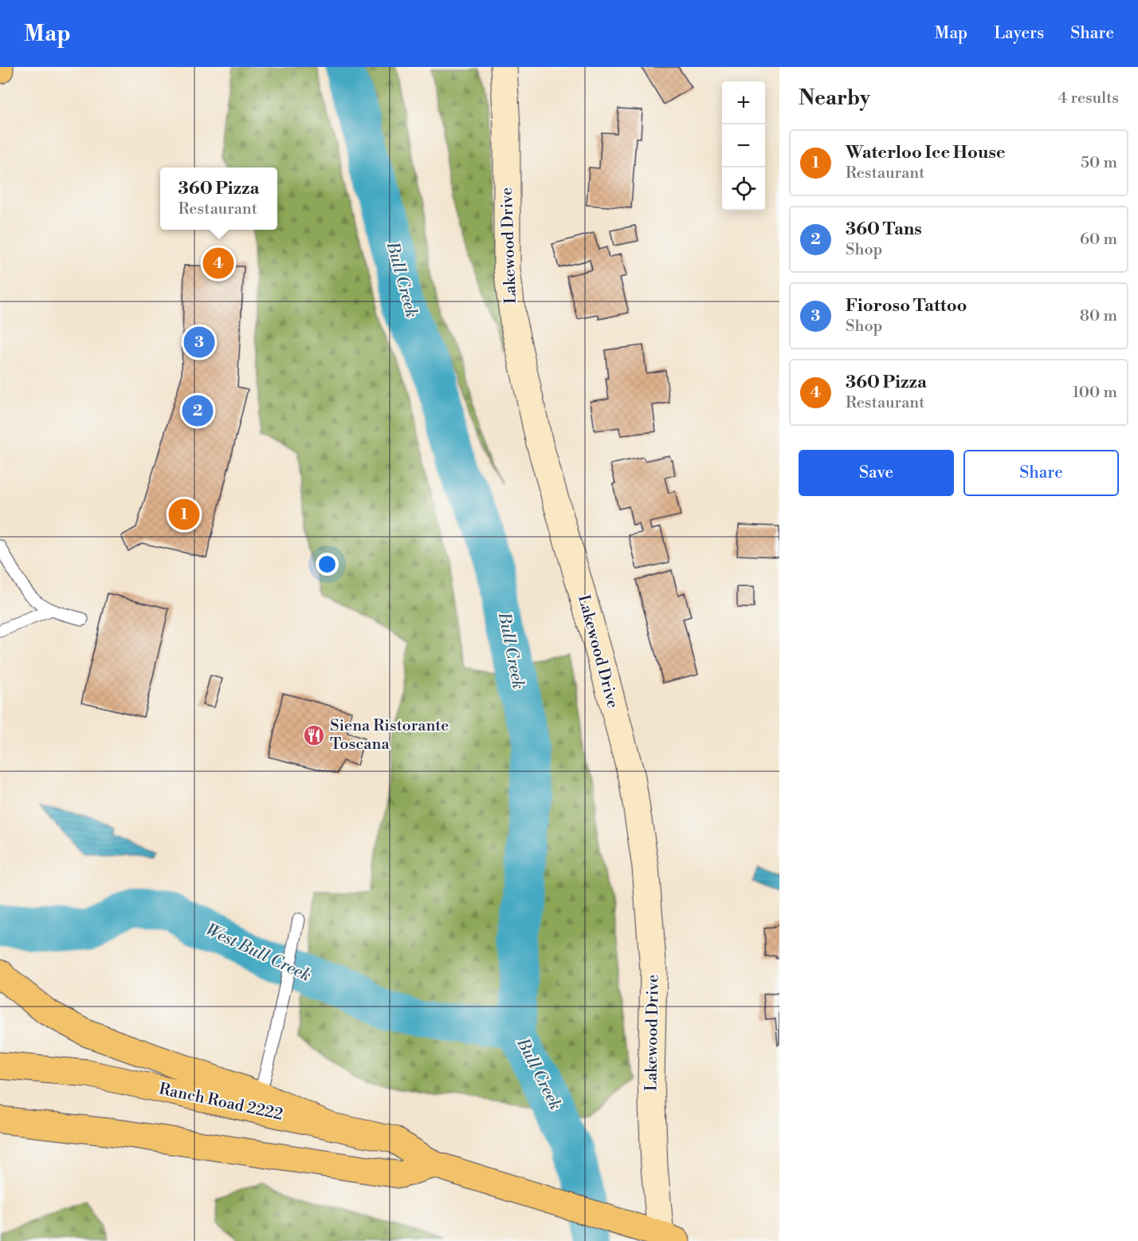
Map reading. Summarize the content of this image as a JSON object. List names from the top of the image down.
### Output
{
  "streets": {
    "main road": ["Ranch Road 2222"],
    "street": ["Lakewood Drive"]
  },
  "water": ["Bull Creek", "West Bull Creek"],
  "places": {
    "restaurant": ["Siena Ristorante Toscana"]
  },
  "page": {
    "header": "Map",
    "nav": ["Map", "Layers", "Share"],
    "heading": ["Nearby", "4 results"],
    "map_buttons": ["+", "−"],
    "list": [
      {
        "mark": "1",
        "name": "Waterloo Ice House",
        "note": "Restaurant",
        "value": "50 m"
      },
      {
        "mark": "2",
        "name": "360 Tans",
        "note": "Shop",
        "value": "60 m"
      },
      {
        "mark": "3",
        "name": "Fioroso Tattoo",
        "note": "Shop",
        "value": "80 m"
      },
      {
        "mark": "4",
        "name": "360 Pizza",
        "note": "Restaurant",
        "value": "100 m"
      }
    ],
    "popup": ["360 Pizza", "Restaurant"],
    "pins": [
      "4",
      "3",
      "2",
      "1"
    ],
    "buttons": ["Save", "Share"]
  }
}
